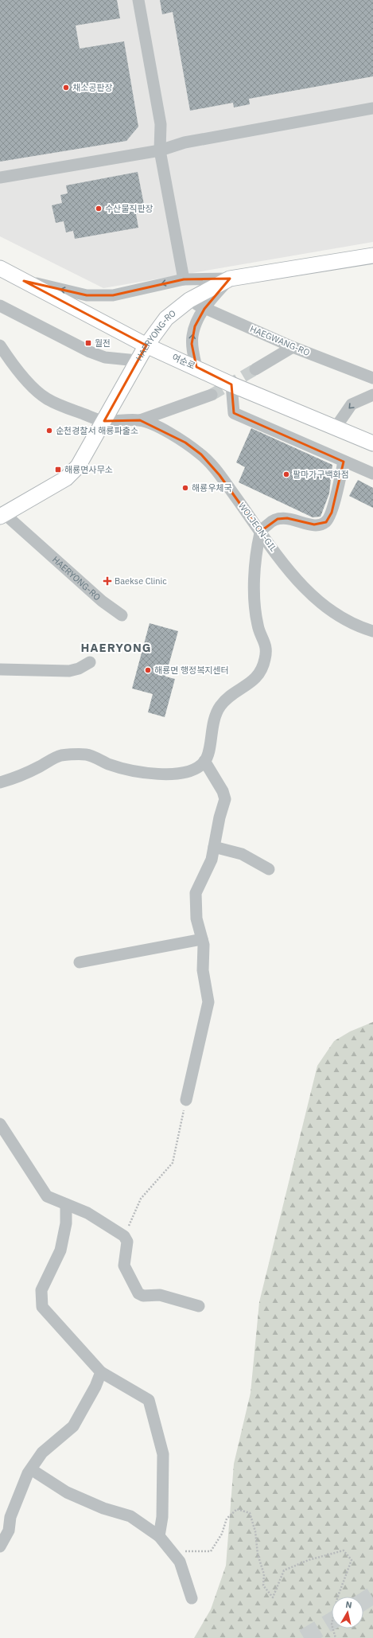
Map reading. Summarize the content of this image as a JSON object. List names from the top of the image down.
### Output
{
  "streets": {
    "main road": ["HAERYONG-RO", "여순로"],
    "street": ["HAEGWANG-RO", "WOLJEON-GIL"]
  },
  "crossings": [
    ["HAERYONG-RO", "HAEGWANG-RO"],
    ["HAERYONG-RO", "여순로"],
    ["HAERYONG-RO", "WOLJEON-GIL"]
  ],
  "districts": ["HAERYONG"],
  "places": {
    "other": [
      "채소공판장",
      "수산물직판장",
      "순천경찰서 해룡파출소",
      "팔마가구백화점",
      "해룡우체국",
      "해룡면 행정복지센터"
    ],
    "transit": ["월전", "해룡면사무소"],
    "health": ["Baekse Clinic"]
  },
  "north": "top"
}
